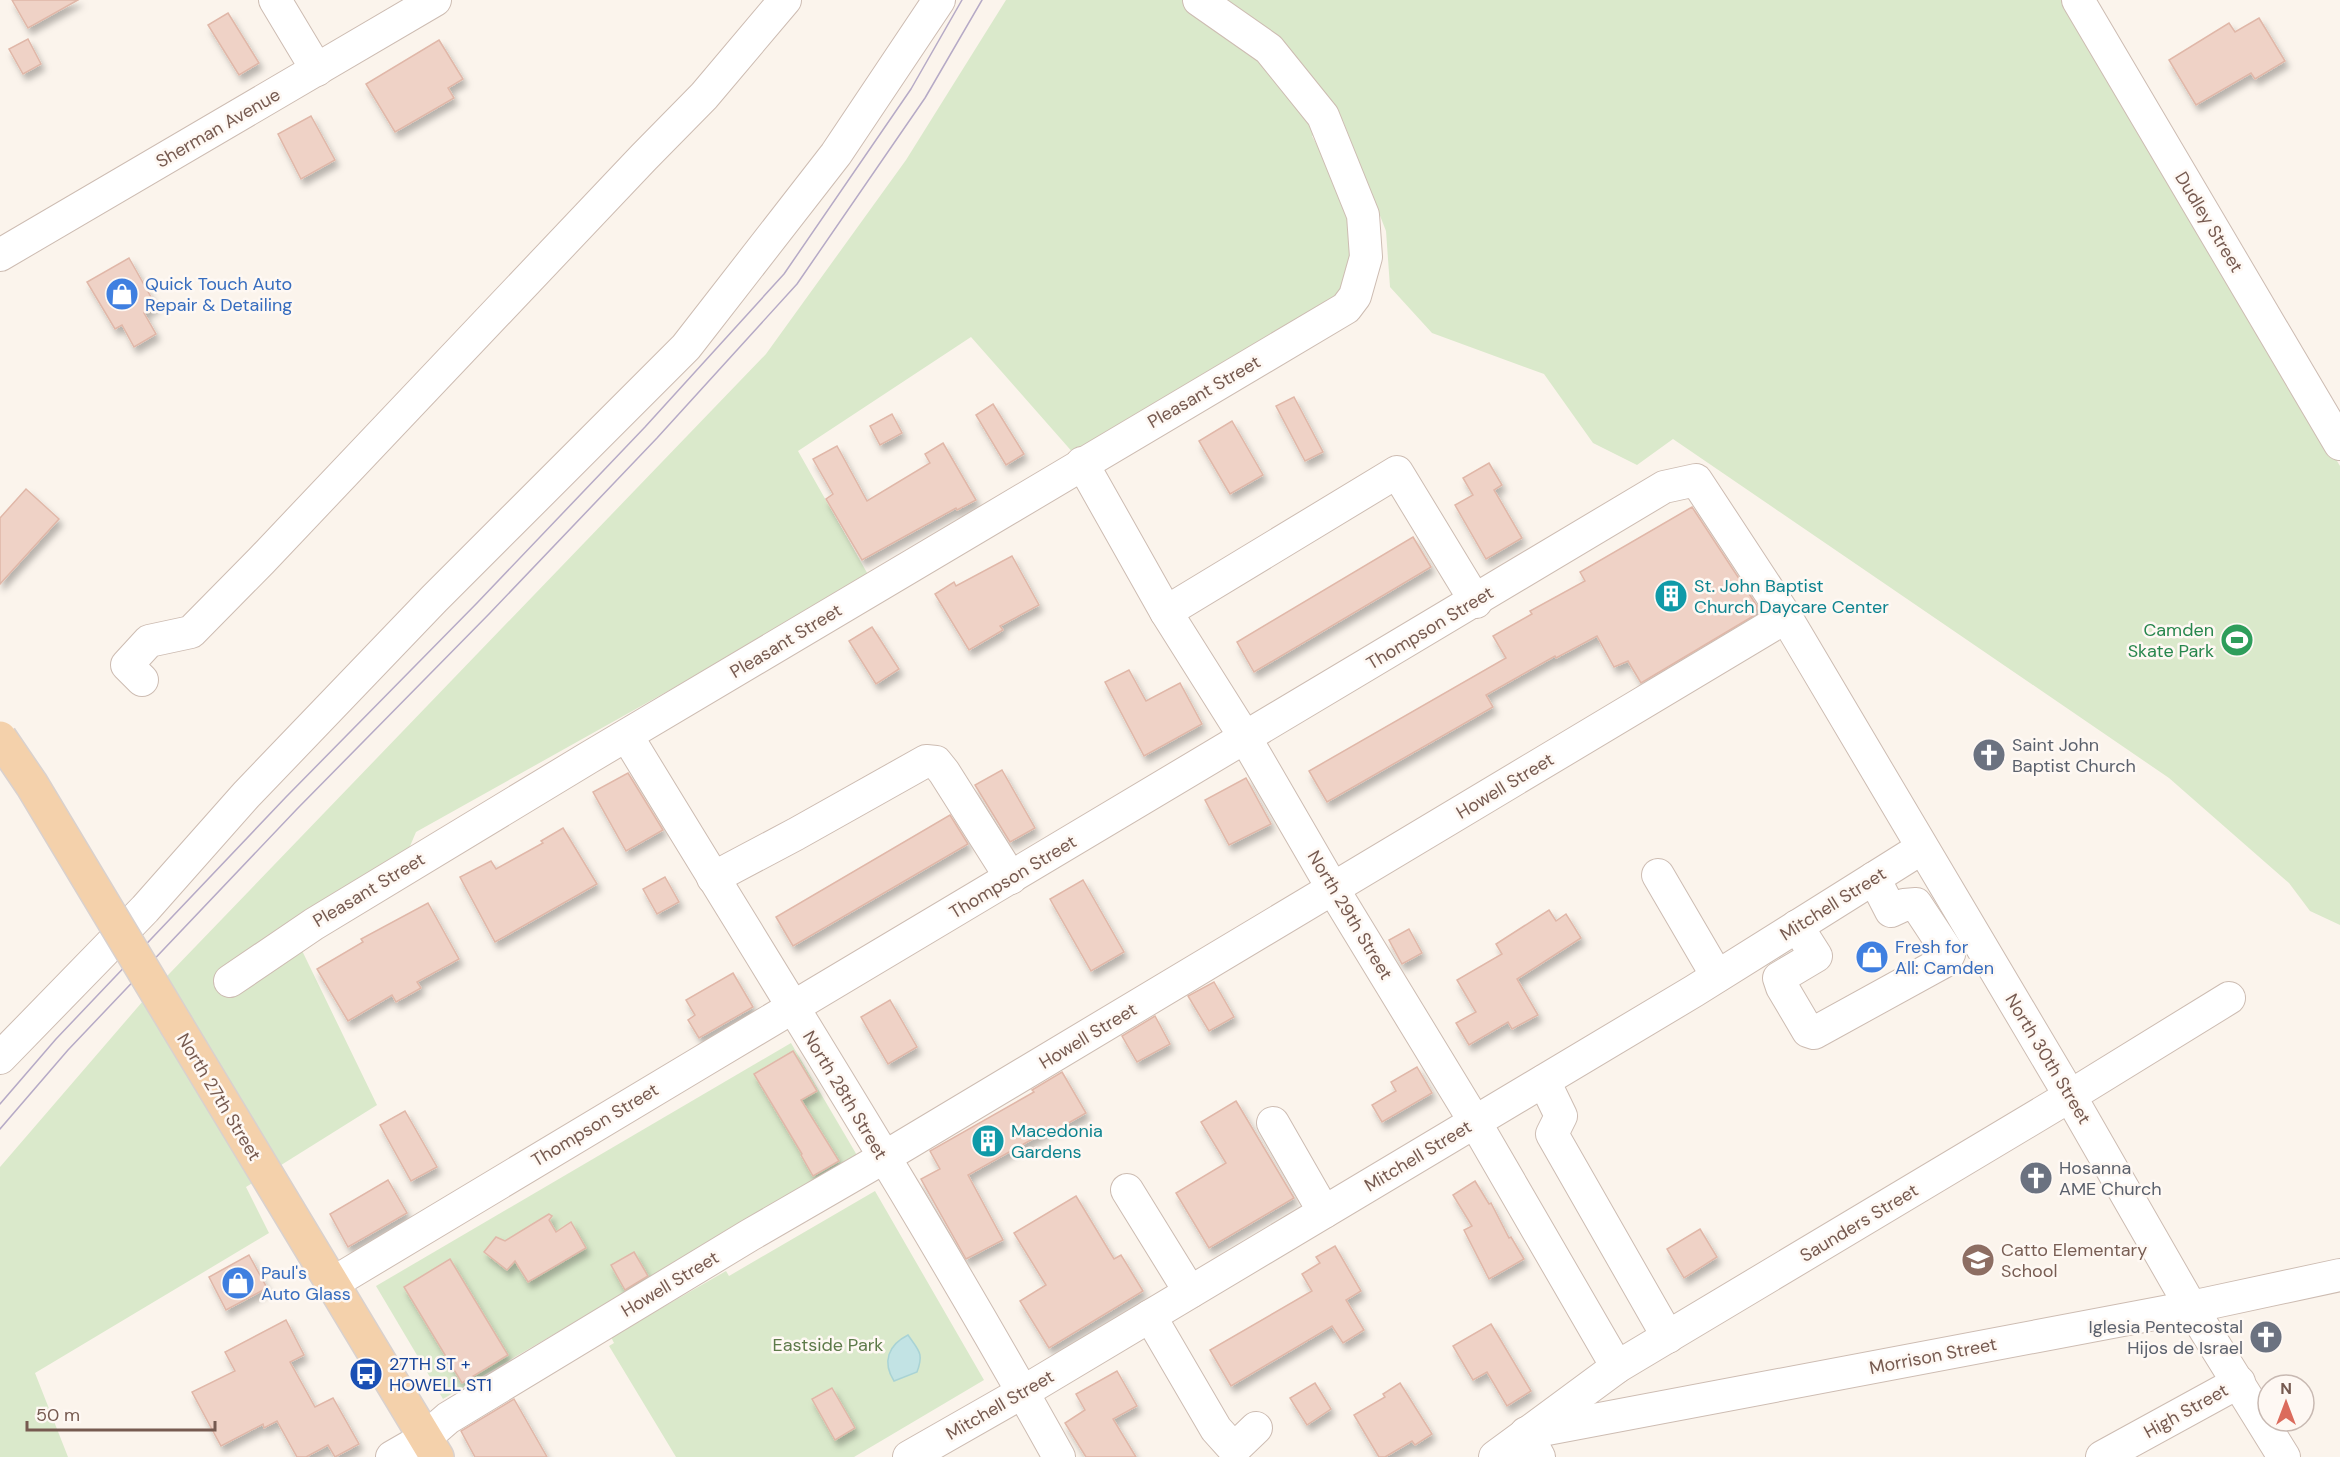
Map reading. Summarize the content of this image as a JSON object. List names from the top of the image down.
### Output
{
  "streets": {
    "main road": ["North 27th Street"],
    "street": [
      "Sherman Avenue",
      "Dudley Street",
      "Pleasant Street",
      "Thompson Street",
      "Howell Street",
      "Mitchell Street",
      "North 29th Street",
      "North 30th Street",
      "North 28th Street",
      "Saunders Street",
      "Morrison Street",
      "High Street"
    ]
  },
  "crossings": [
    ["Pleasant Street", "North 29th Street"],
    ["Pleasant Street", "North 28th Street"],
    ["Thompson Street", "North 29th Street"],
    ["Thompson Street", "North 30th Street"],
    ["Thompson Street", "North 28th Street"],
    ["Thompson Street", "North 27th Street"],
    ["Howell Street", "North 29th Street"],
    ["Howell Street", "North 30th Street"],
    ["Howell Street", "North 28th Street"],
    ["Howell Street", "North 27th Street"],
    ["Mitchell Street", "North 29th Street"],
    ["Mitchell Street", "North 30th Street"],
    ["Mitchell Street", "North 28th Street"],
    ["North 29th Street", "Saunders Street"],
    ["North 30th Street", "Saunders Street"],
    ["North 30th Street", "Morrison Street"],
    ["North 30th Street", "High Street"],
    ["Saunders Street", "Morrison Street"]
  ],
  "parks": ["Eastside Park"],
  "places": {
    "shop": ["Quick Touch Auto Repair & Detailing", "Fresh for All: Camden", "Paul's Auto Glass"],
    "building": ["St. John Baptist Church Daycare Center", "Macedonia Gardens"],
    "sports": ["Camden Skate Park"],
    "church": ["Saint John Baptist Church", "Hosanna AME Church", "Iglesia Pentecostal Hijos de Israel"],
    "school or university": ["Catto Elementary School"],
    "bus stop": ["27TH ST + HOWELL ST1"]
  },
  "scale_bar": "50 m",
  "north": "top"
}
